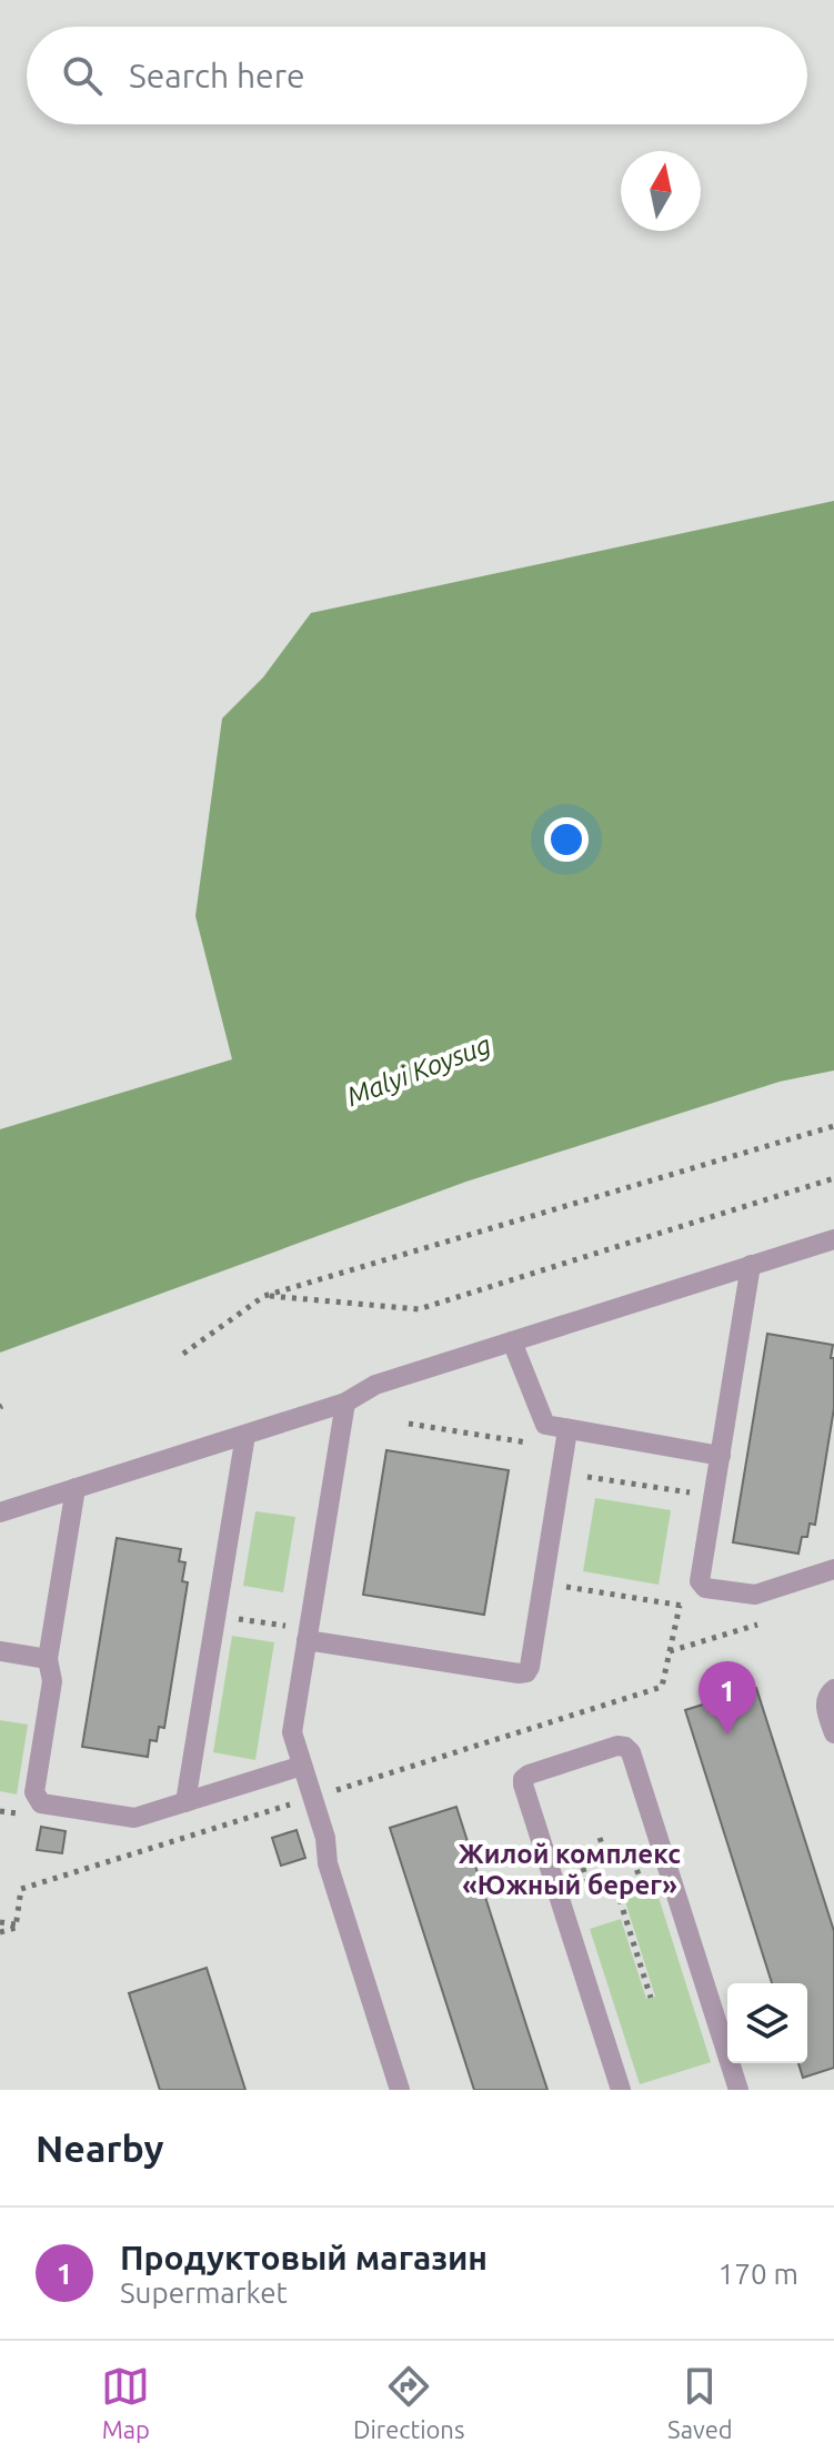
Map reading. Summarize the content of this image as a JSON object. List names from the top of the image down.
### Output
{
  "districts": ["Жилой комплекс «Южный берег»"],
  "water": ["Malyi Koysug"],
  "north": "top",
  "page": {
    "search": "Search here",
    "pins": "1",
    "heading": "Nearby",
    "list": [
      {
        "mark": "1",
        "name": "Продуктовый магазин",
        "note": "Supermarket",
        "value": "170 m"
      }
    ],
    "nav": ["Map", "Directions", "Saved"]
  }
}
